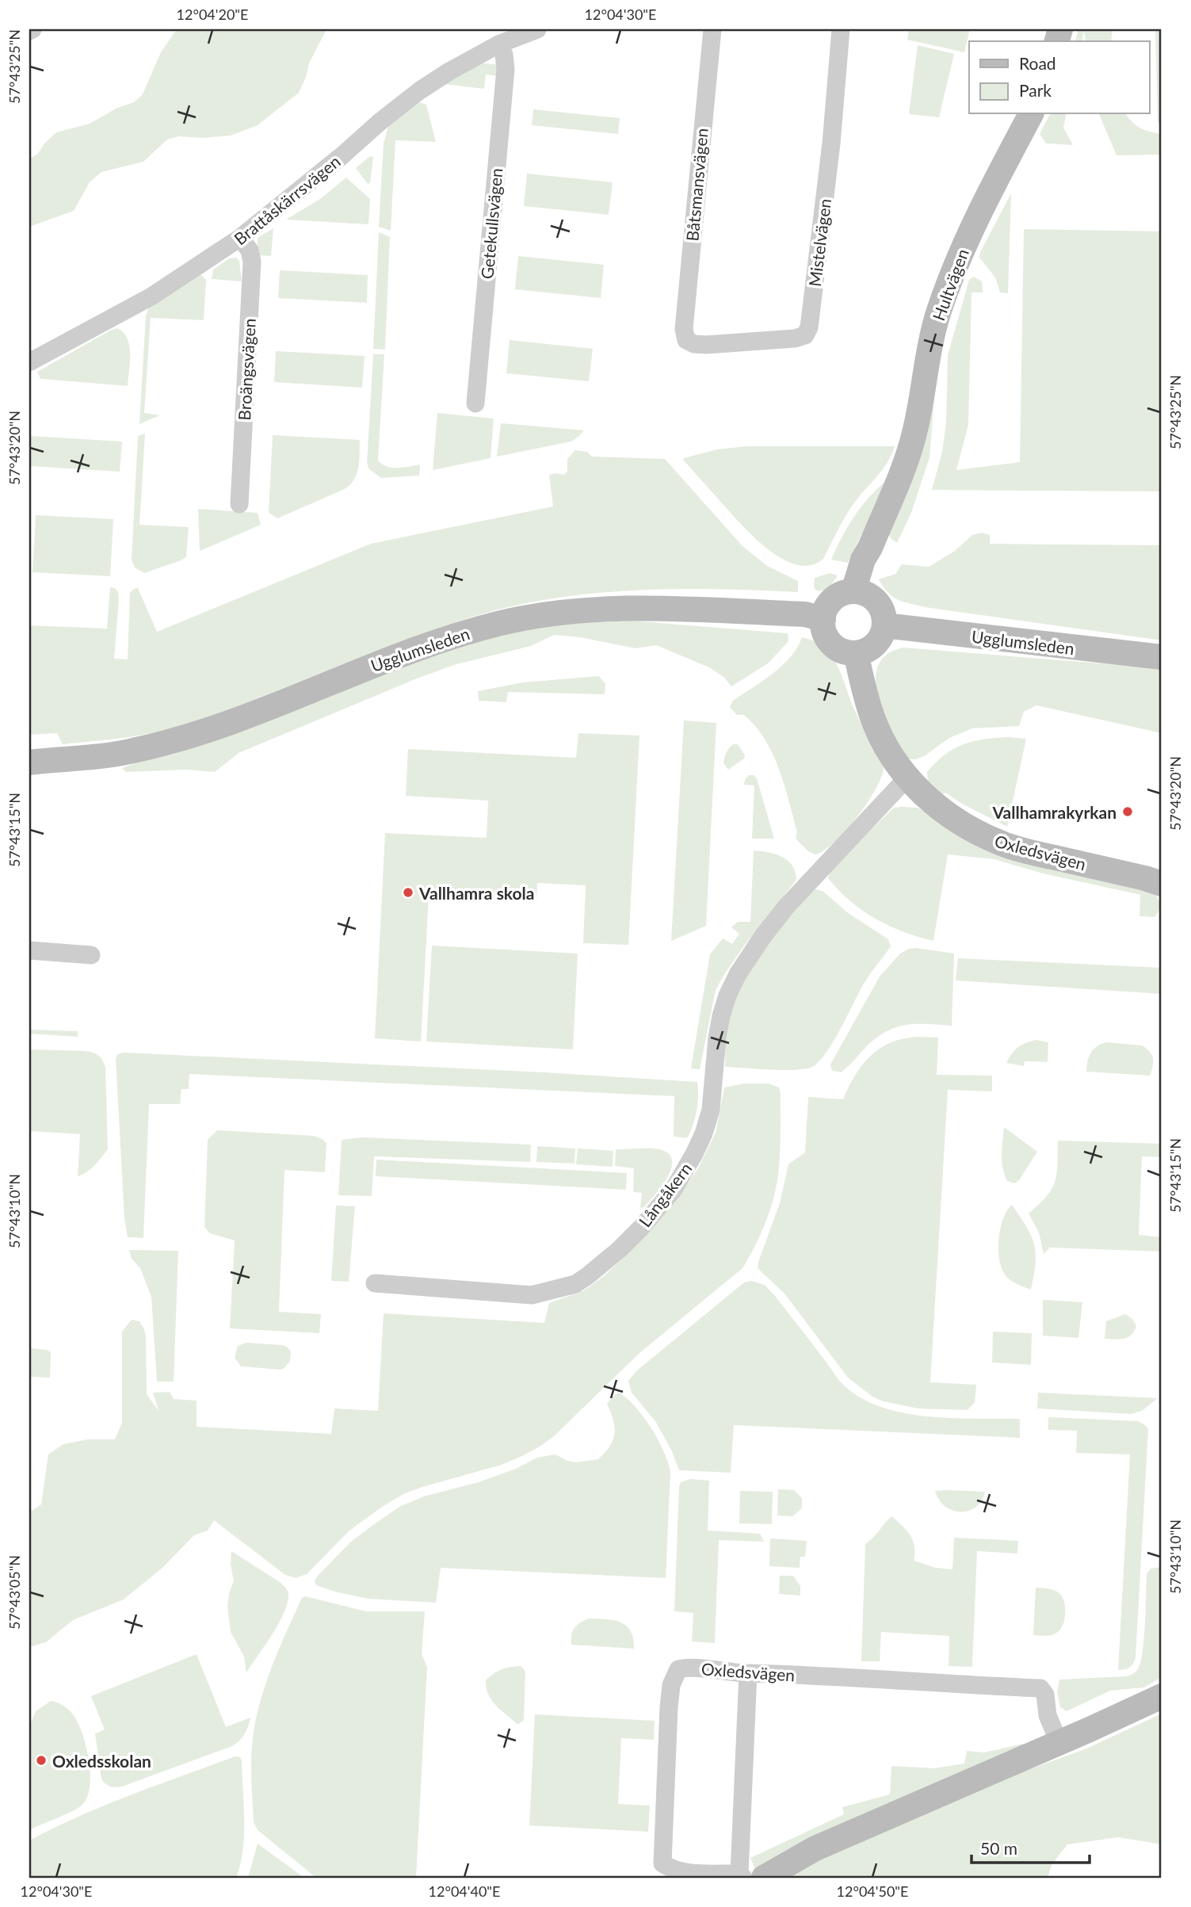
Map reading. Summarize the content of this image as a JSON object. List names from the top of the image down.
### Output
{
  "streets": {
    "street": [
      "Båtsmansvägen",
      "Brattåskärrsvägen",
      "Getekullsvägen",
      "Mistelvägen",
      "Hultvägen",
      "Broängsvägen",
      "Ugglumsleden",
      "Oxledsvägen",
      "Långåkern"
    ]
  },
  "crossings": [
    ["Båtsmansvägen", "Mistelvägen"],
    ["Brattåskärrsvägen", "Getekullsvägen"],
    ["Brattåskärrsvägen", "Broängsvägen"],
    ["Hultvägen", "Ugglumsleden"],
    ["Hultvägen", "Oxledsvägen"],
    ["Ugglumsleden", "Oxledsvägen"],
    ["Oxledsvägen", "Långåkern"]
  ],
  "places": ["Vallhamrakyrkan", "Vallhamra skola", "Oxledsskolan"],
  "legend": ["Road", "Park"],
  "scale_bar": "50 m",
  "coordinates": [
    "12°04'20\"E",
    "12°04'30\"E",
    "57°43'25\"N",
    "57°43'20\"N",
    "57°43'15\"N",
    "57°43'10\"N",
    "57°43'05\"N",
    "12°04'40\"E",
    "12°04'50\"E"
  ]
}
